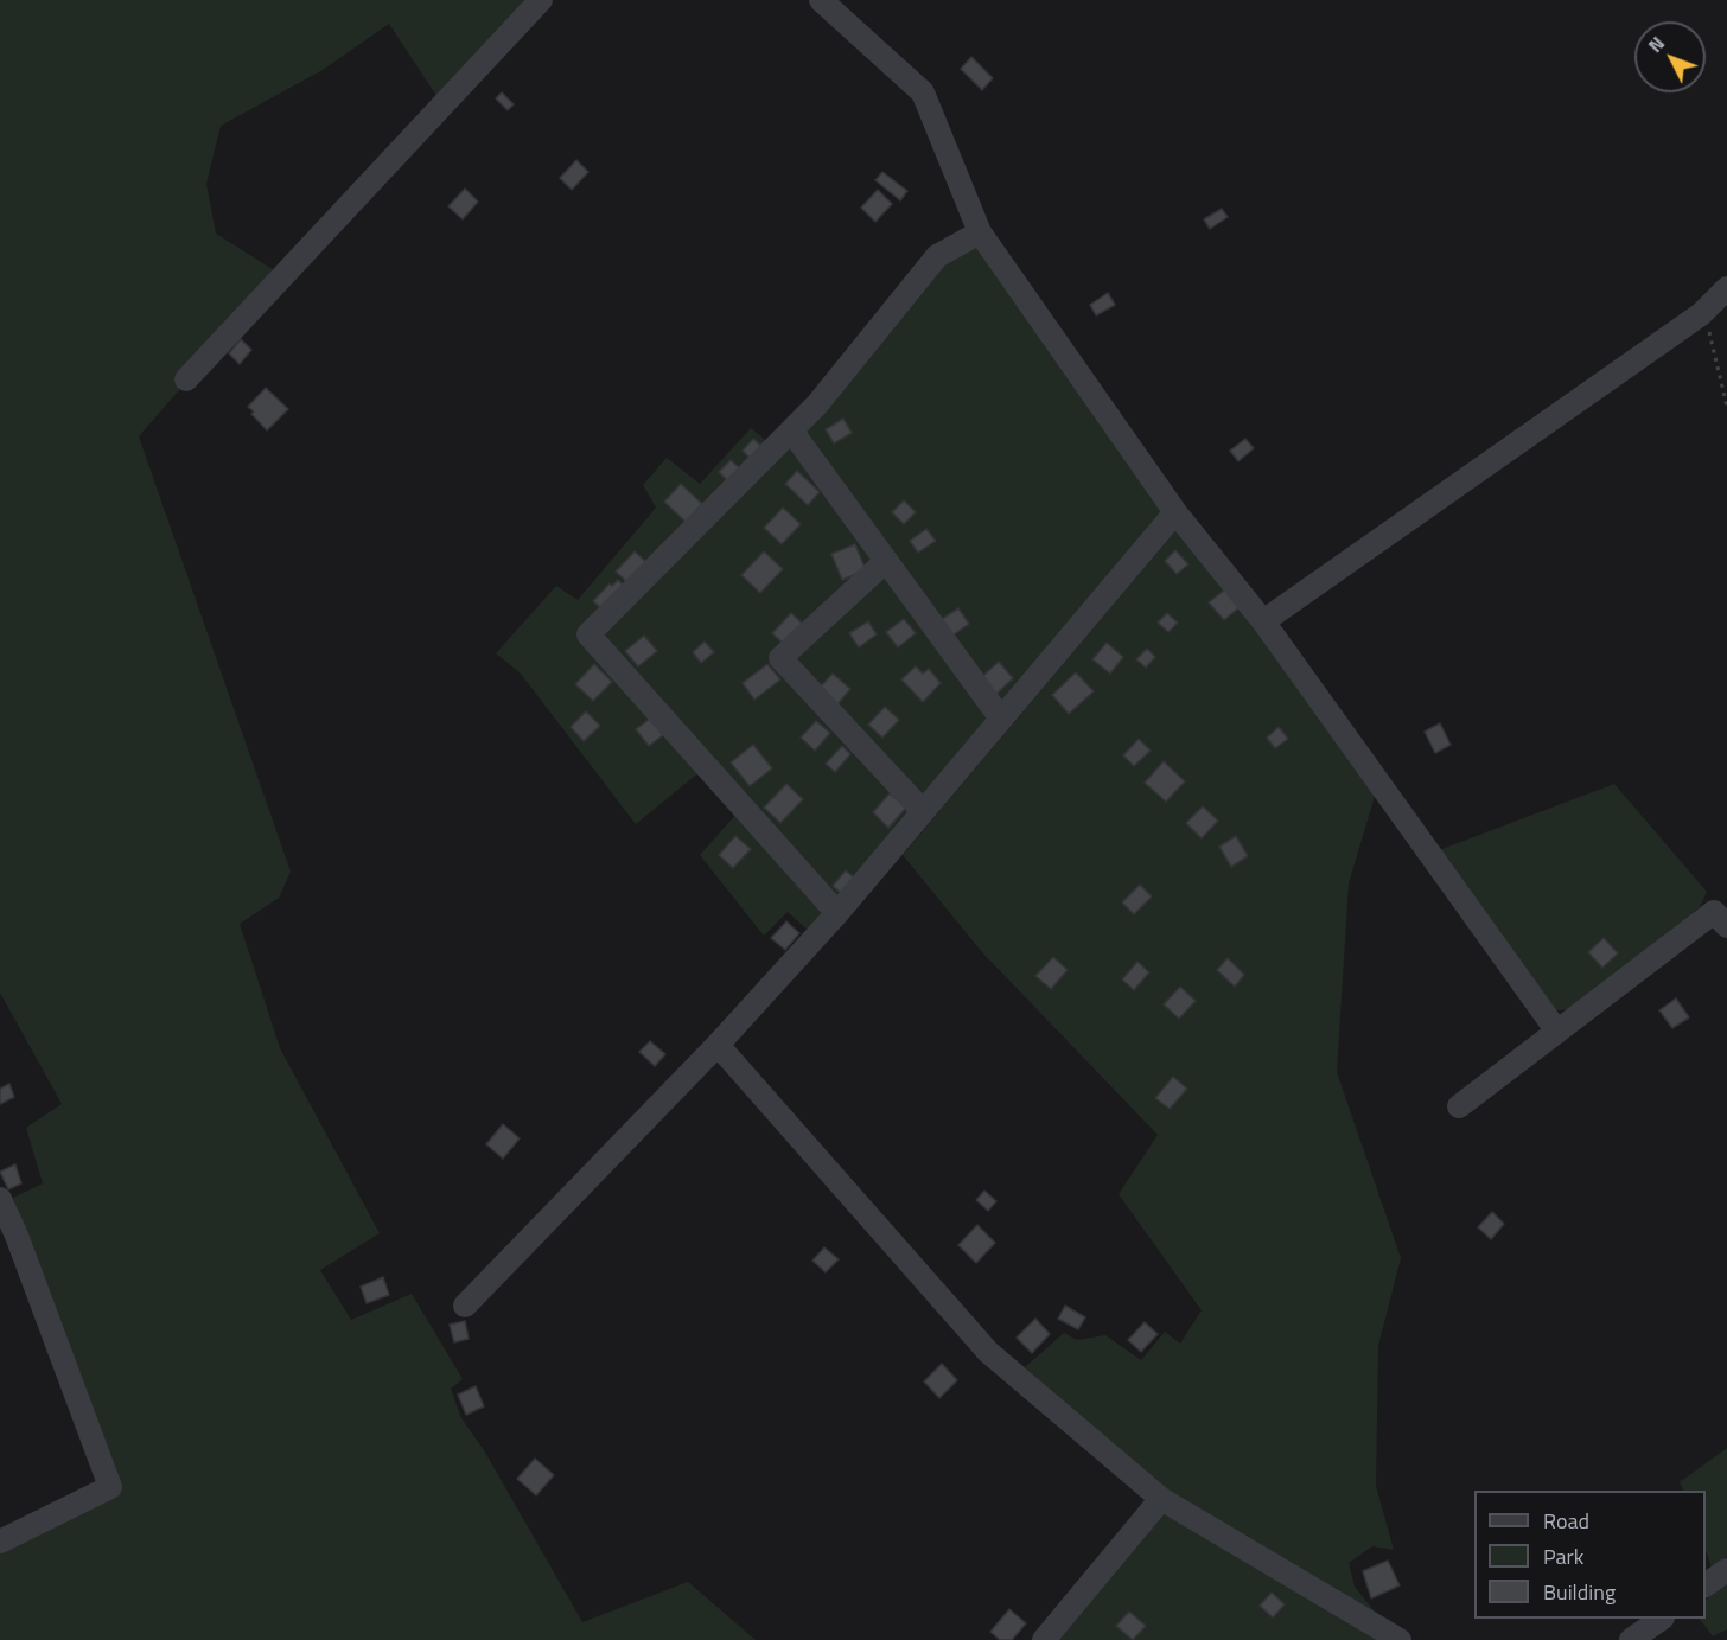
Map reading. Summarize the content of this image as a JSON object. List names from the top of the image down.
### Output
{
  "legend": ["Road", "Park", "Building"],
  "north": "top left"
}
